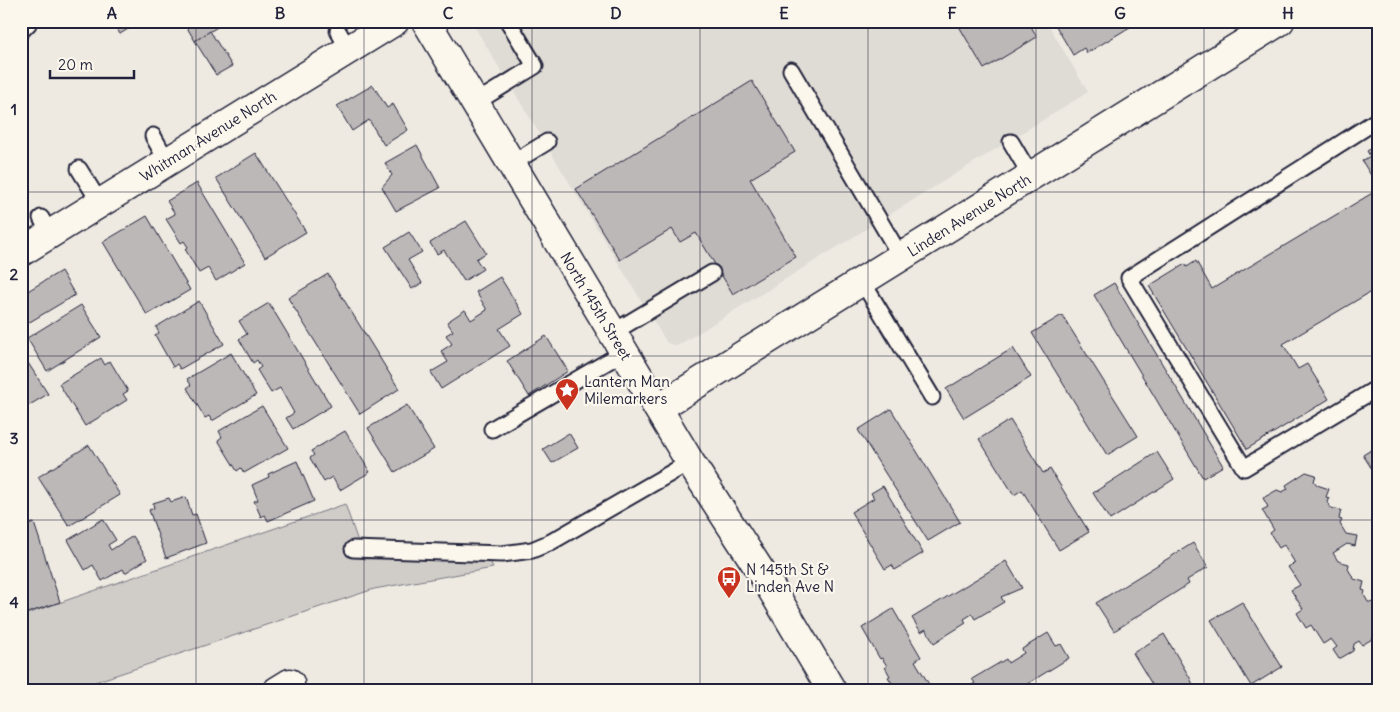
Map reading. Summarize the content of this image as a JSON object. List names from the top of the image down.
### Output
{
  "streets": {
    "street": ["Whitman Avenue North", "Linden Avenue North", "North 145th Street"]
  },
  "crossings": [
    ["Linden Avenue North", "North 145th Street"]
  ],
  "places": {
    "place": ["Lantern Man Milemarkers"],
    "bus stop": ["N 145th St & Linden Ave N"]
  },
  "scale_bar": "20 m",
  "grid": {
    "columns": [
      "A",
      "B",
      "C",
      "D",
      "E",
      "F",
      "G",
      "H"
    ],
    "rows": [
      "1",
      "2",
      "3",
      "4"
    ]
  }
}
